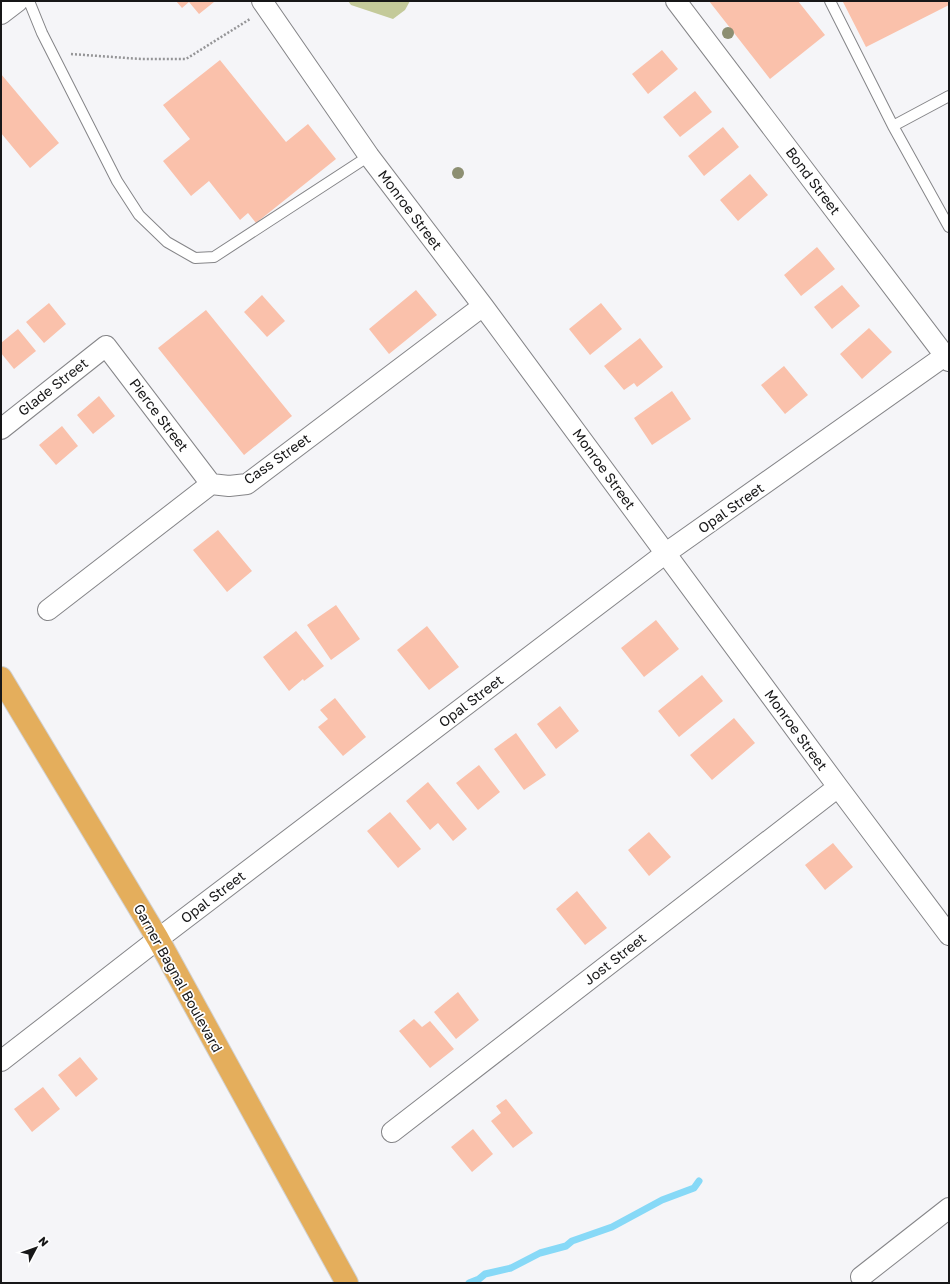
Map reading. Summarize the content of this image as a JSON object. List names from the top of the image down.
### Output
{
  "streets": {
    "highway": ["Garner Bagnal Boulevard"],
    "street": [
      "Bond Street",
      "Monroe Street",
      "Glade Street",
      "Pierce Street",
      "Cass Street",
      "Opal Street",
      "Jost Street"
    ]
  },
  "crossings": [
    ["Bond Street", "Opal Street"],
    ["Monroe Street", "Cass Street"],
    ["Monroe Street", "Opal Street"],
    ["Monroe Street", "Jost Street"],
    ["Glade Street", "Pierce Street"],
    ["Pierce Street", "Cass Street"],
    ["Opal Street", "Garner Bagnal Boulevard"]
  ],
  "north": "top right"
}
